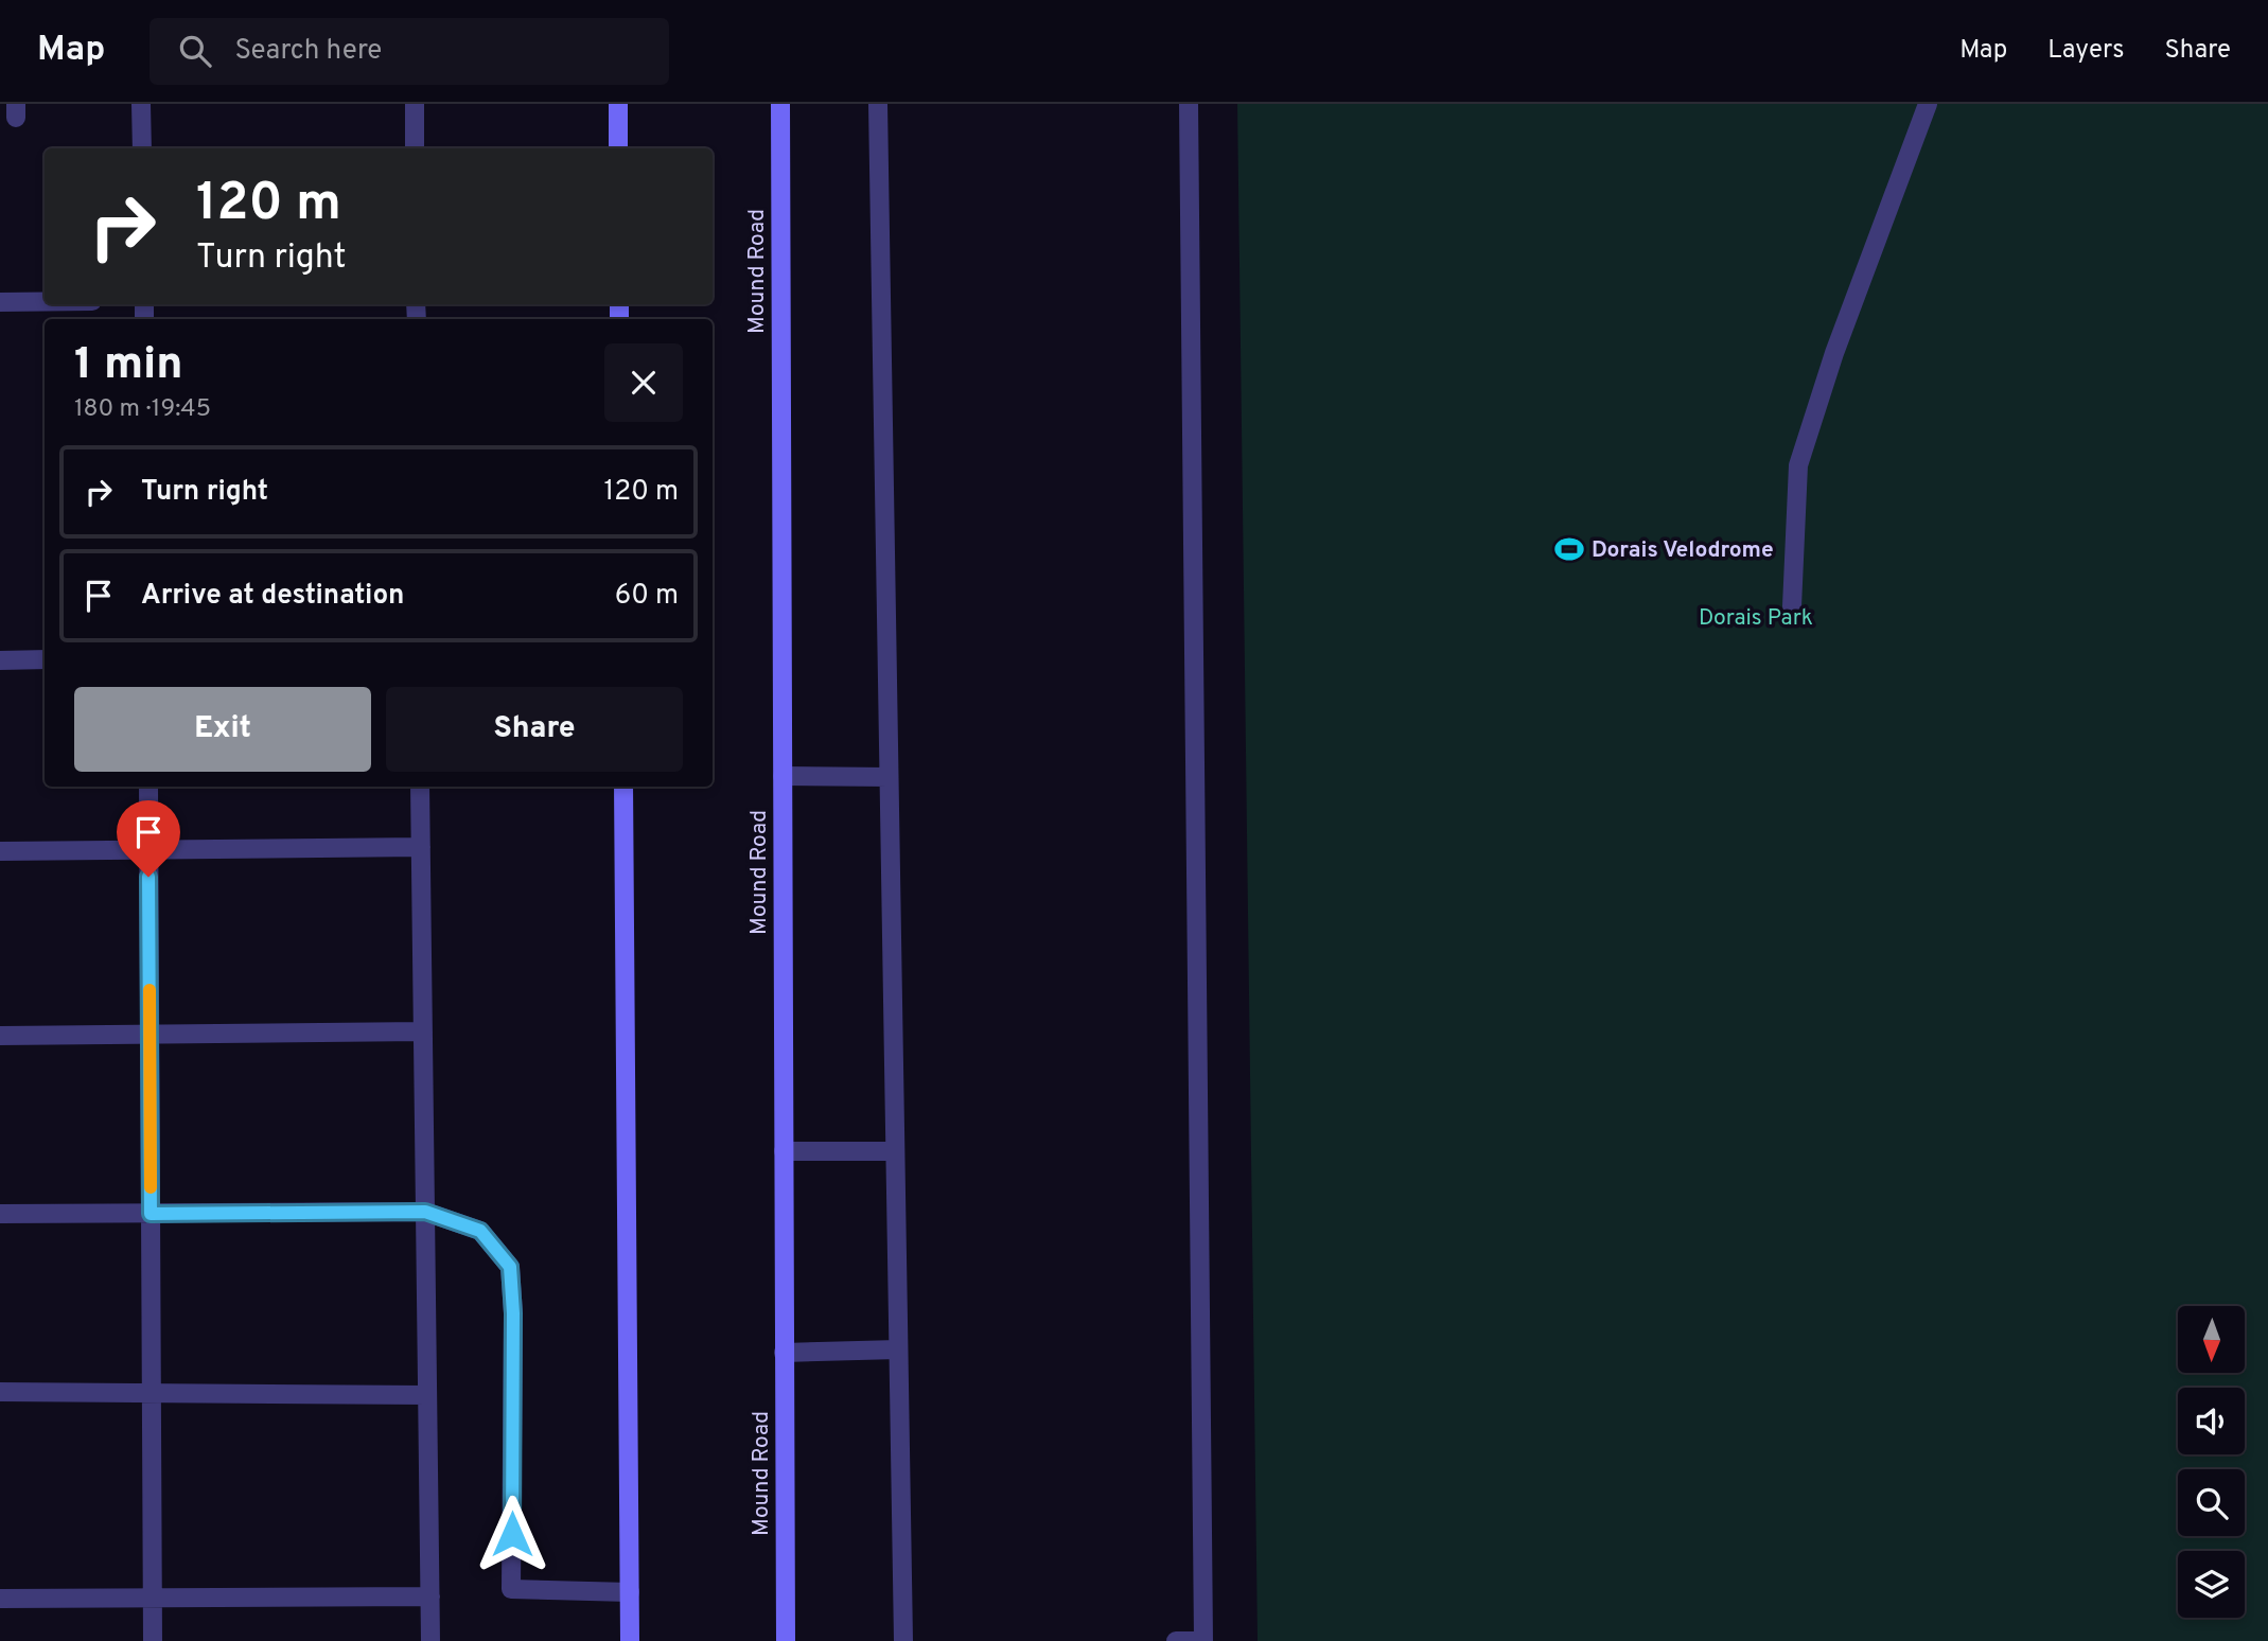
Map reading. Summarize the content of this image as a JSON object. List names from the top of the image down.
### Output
{
  "streets": {
    "main road": ["Mound Road"]
  },
  "parks": ["Dorais Park"],
  "places": {
    "sports": ["Dorais Velodrome"]
  },
  "north": "bottom",
  "page": {
    "header": "Map",
    "search": "Search here",
    "nav": ["Map", "Layers", "Share"],
    "turn": ["120 m", "Turn right"],
    "heading": ["1 min", "180 m · 19:45"],
    "list": [
      {
        "name": "Turn right",
        "value": "120 m"
      },
      {
        "name": "Arrive at destination",
        "value": "60 m"
      }
    ],
    "buttons": ["Exit", "Share"]
  }
}
